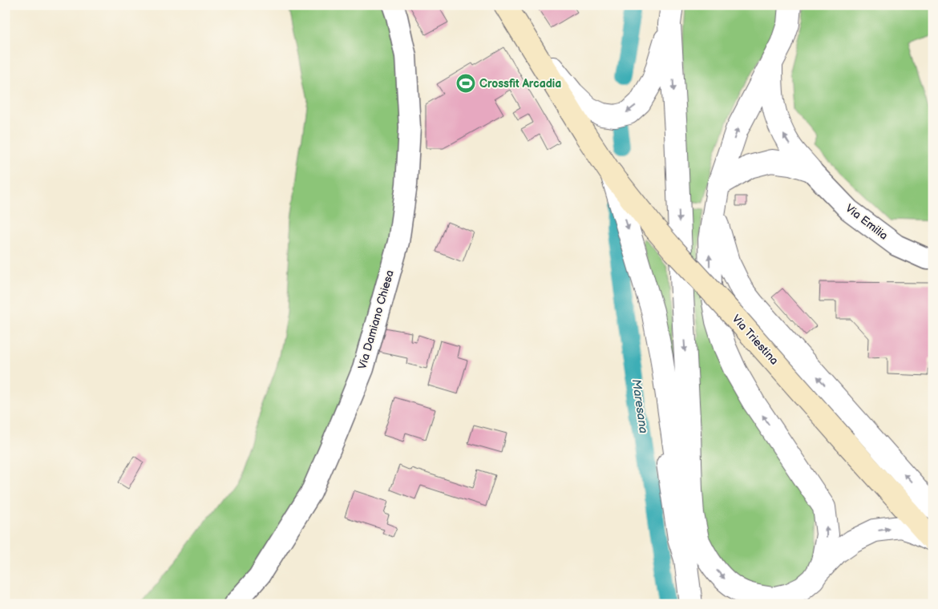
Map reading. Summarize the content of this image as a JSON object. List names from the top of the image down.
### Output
{
  "streets": {
    "main road": ["Via Triestina"],
    "street": ["Via Emilia", "Via Damiano Chiesa"]
  },
  "water": ["Maresana"],
  "places": {
    "sports": ["Crossfit Arcadia"]
  }
}
